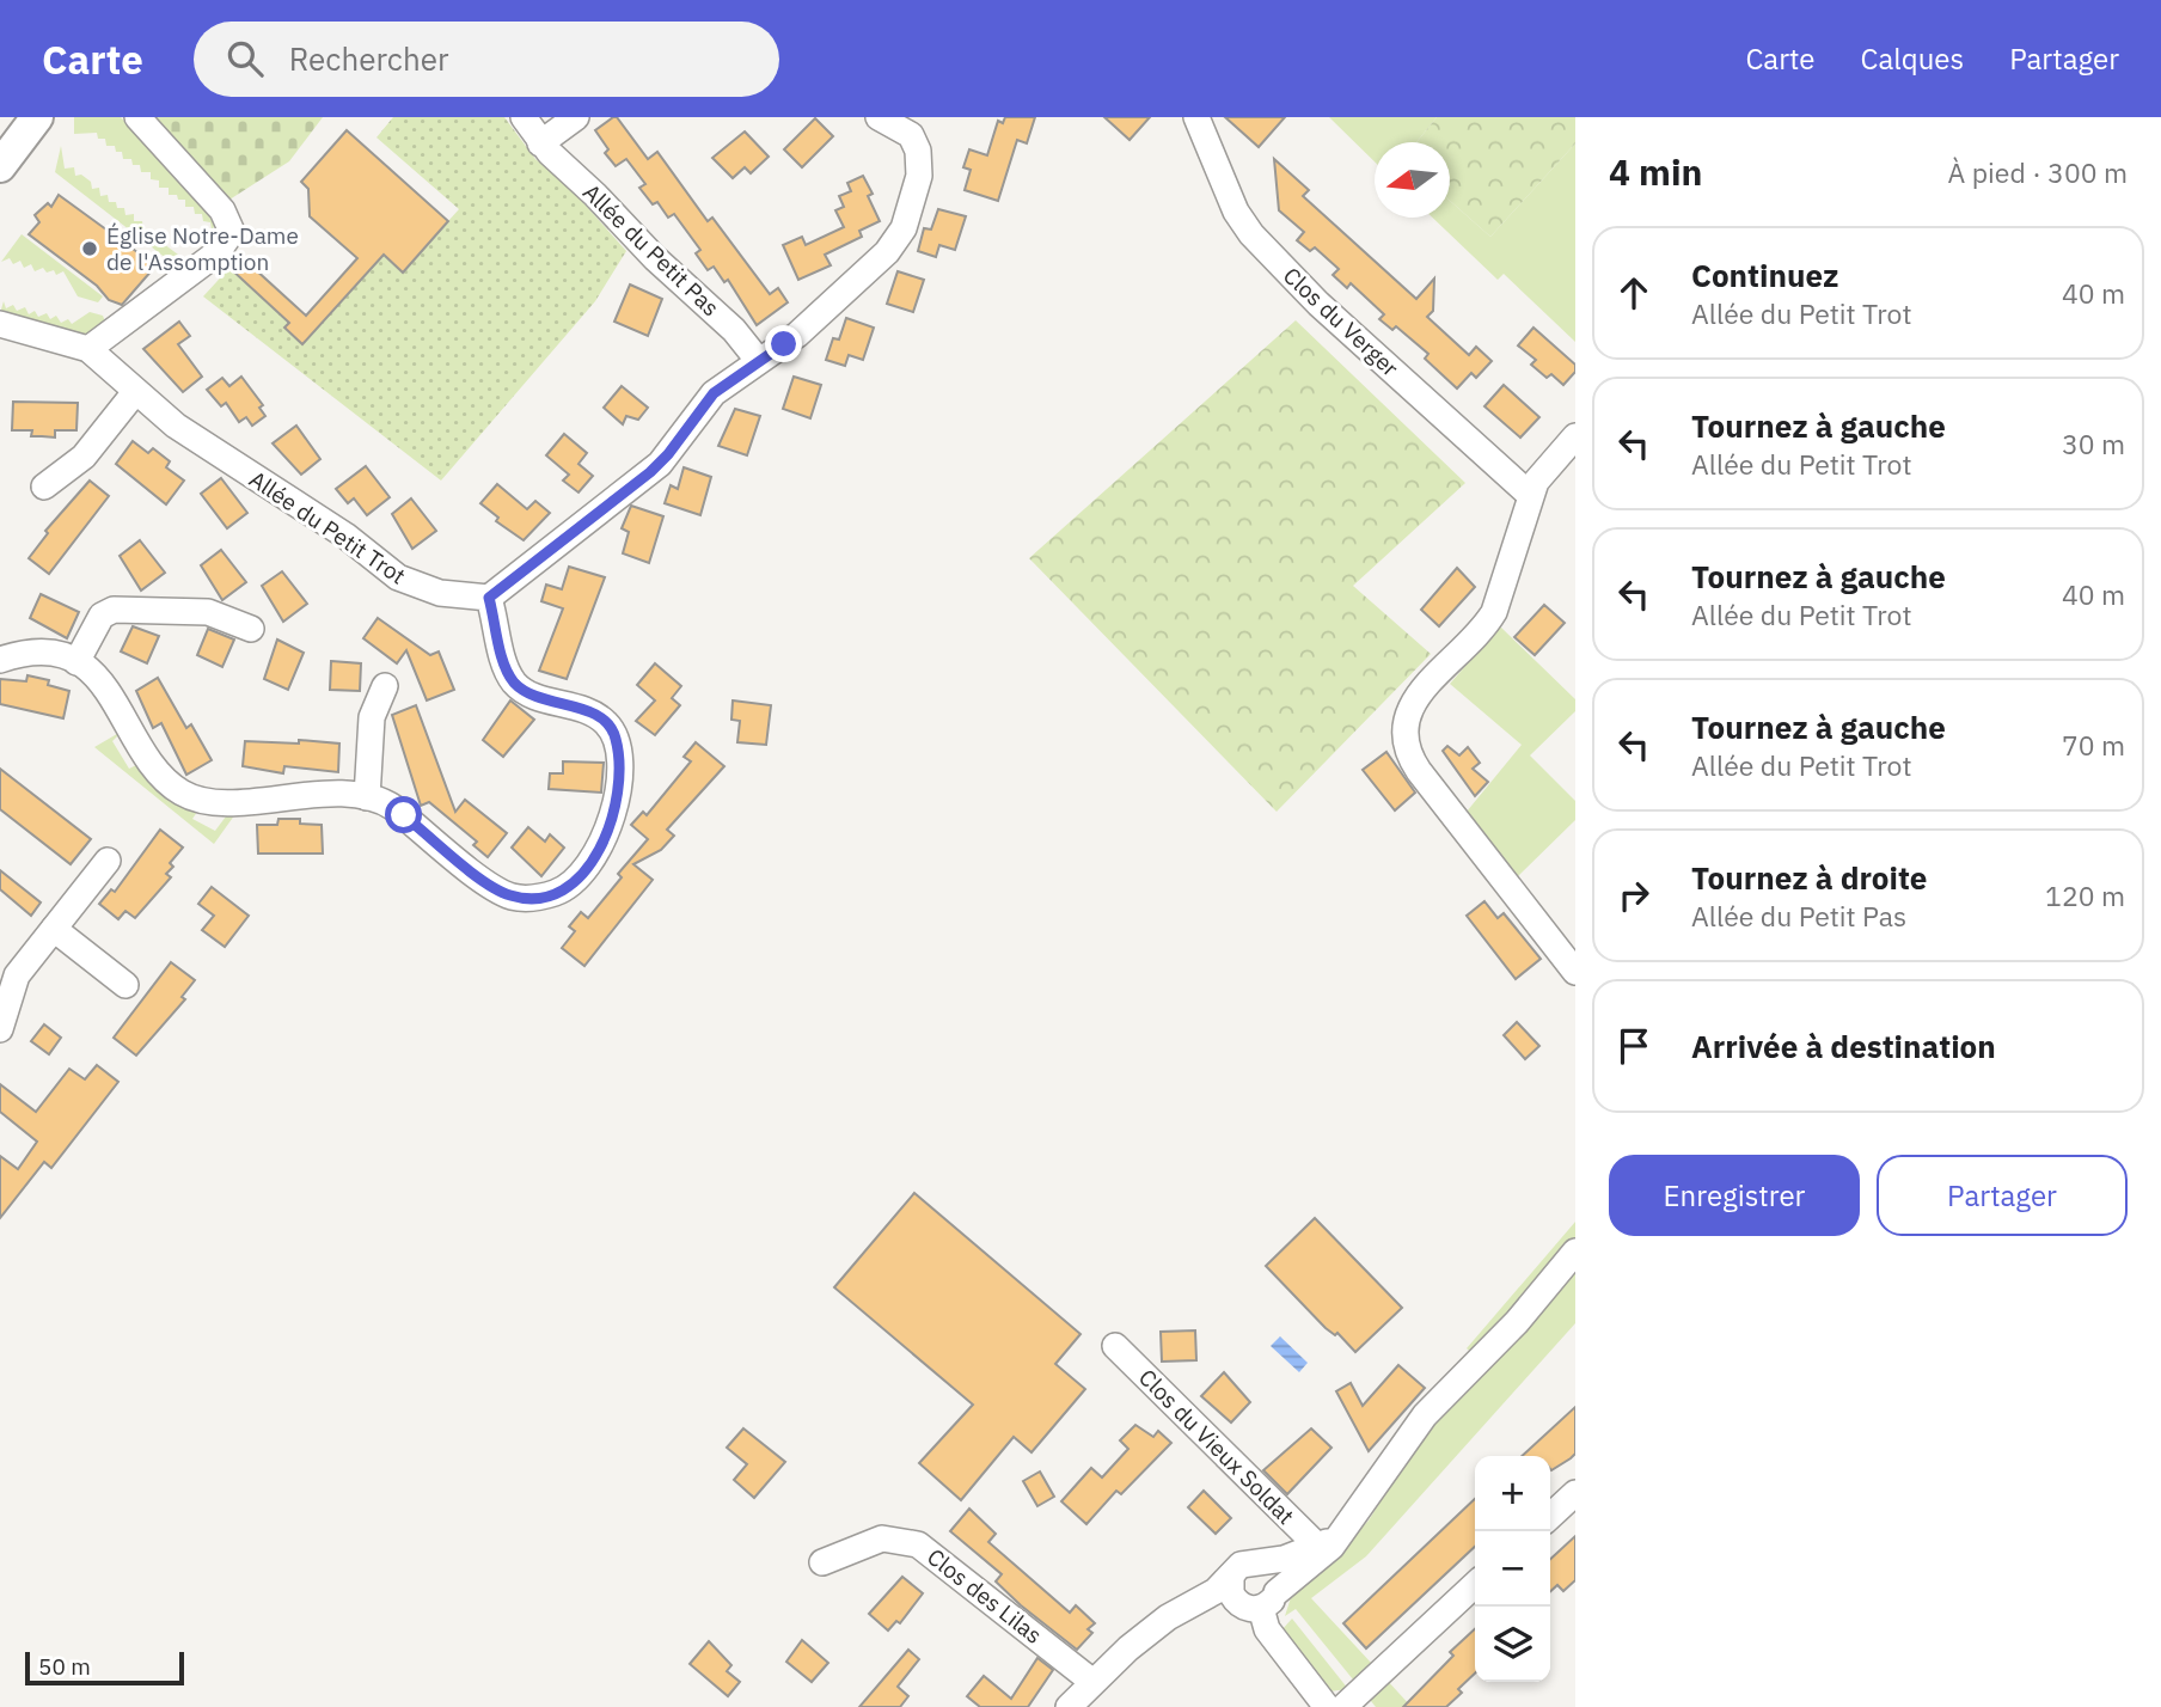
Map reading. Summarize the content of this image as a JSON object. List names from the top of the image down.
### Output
{
  "streets": {
    "street": [
      "Allée du Petit Pas",
      "Clos du Verger",
      "Allée du Petit Trot",
      "Clos du Vieux Soldat",
      "Clos des Lilas"
    ]
  },
  "places": ["Église Notre-Dame de l'Assomption"],
  "scale_bar": "50 m",
  "north": "left",
  "page": {
    "header": "Carte",
    "search": "Rechercher",
    "nav": ["Carte", "Calques", "Partager"],
    "heading": ["4 min", "À pied · 300 m"],
    "list": [
      ["Continuez", "Allée du Petit Trot", "40 m"],
      ["Tournez à gauche", "Allée du Petit Trot", "30 m"],
      ["Tournez à gauche", "Allée du Petit Trot", "40 m"],
      ["Tournez à gauche", "Allée du Petit Trot", "70 m"],
      ["Tournez à droite", "Allée du Petit Pas", "120 m"],
      "Arrivée à destination"
    ],
    "buttons": ["Enregistrer", "Partager"],
    "map_buttons": ["+", "−"],
    "scale": "50 m"
  }
}
